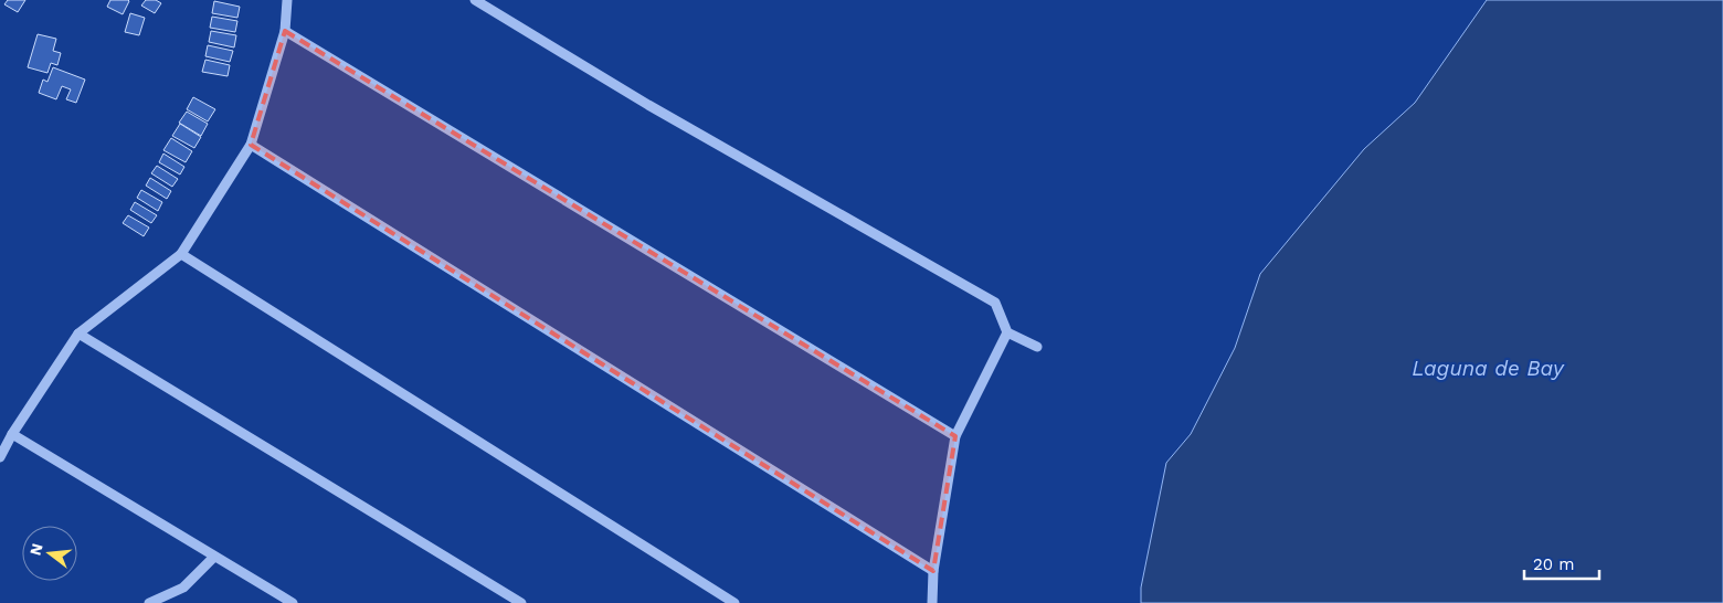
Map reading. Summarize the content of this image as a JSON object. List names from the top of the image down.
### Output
{
  "water": ["Laguna de Bay"],
  "scale_bar": "20 m",
  "north": "left"
}
